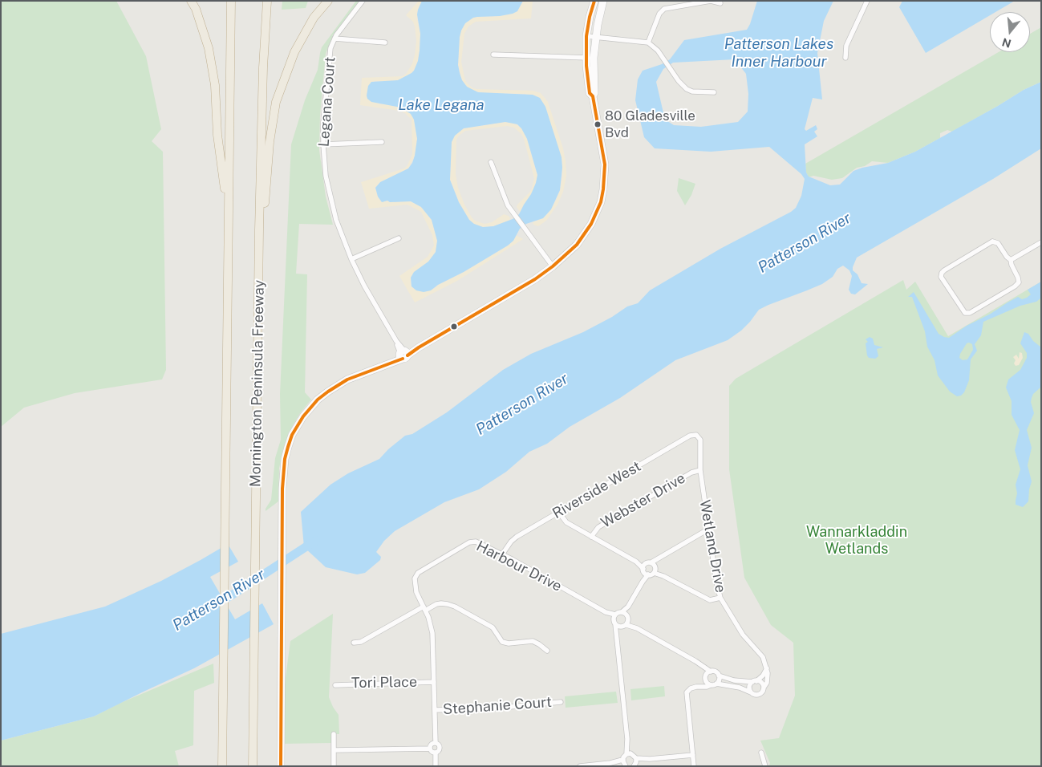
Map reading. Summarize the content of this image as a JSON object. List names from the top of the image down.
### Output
{
  "streets": {
    "highway": ["Mornington Peninsula Freeway"],
    "street": [
      "Legana Court",
      "Riverside West",
      "Webster Drive",
      "Wetland Drive",
      "Harbour Drive",
      "Tori Place",
      "Stephanie Court"
    ]
  },
  "crossings": [
    ["Riverside West", "Wetland Drive"],
    ["Riverside West", "Harbour Drive"],
    ["Webster Drive", "Wetland Drive"],
    ["Harbour Drive", "Tori Place"],
    ["Harbour Drive", "Stephanie Court"]
  ],
  "water": ["Patterson Lakes Inner Harbour", "Lake Legana", "Patterson River"],
  "parks": ["Wannarkladdin Wetlands"],
  "places": ["80 Gladesville Bvd"],
  "north": "bottom"
}
